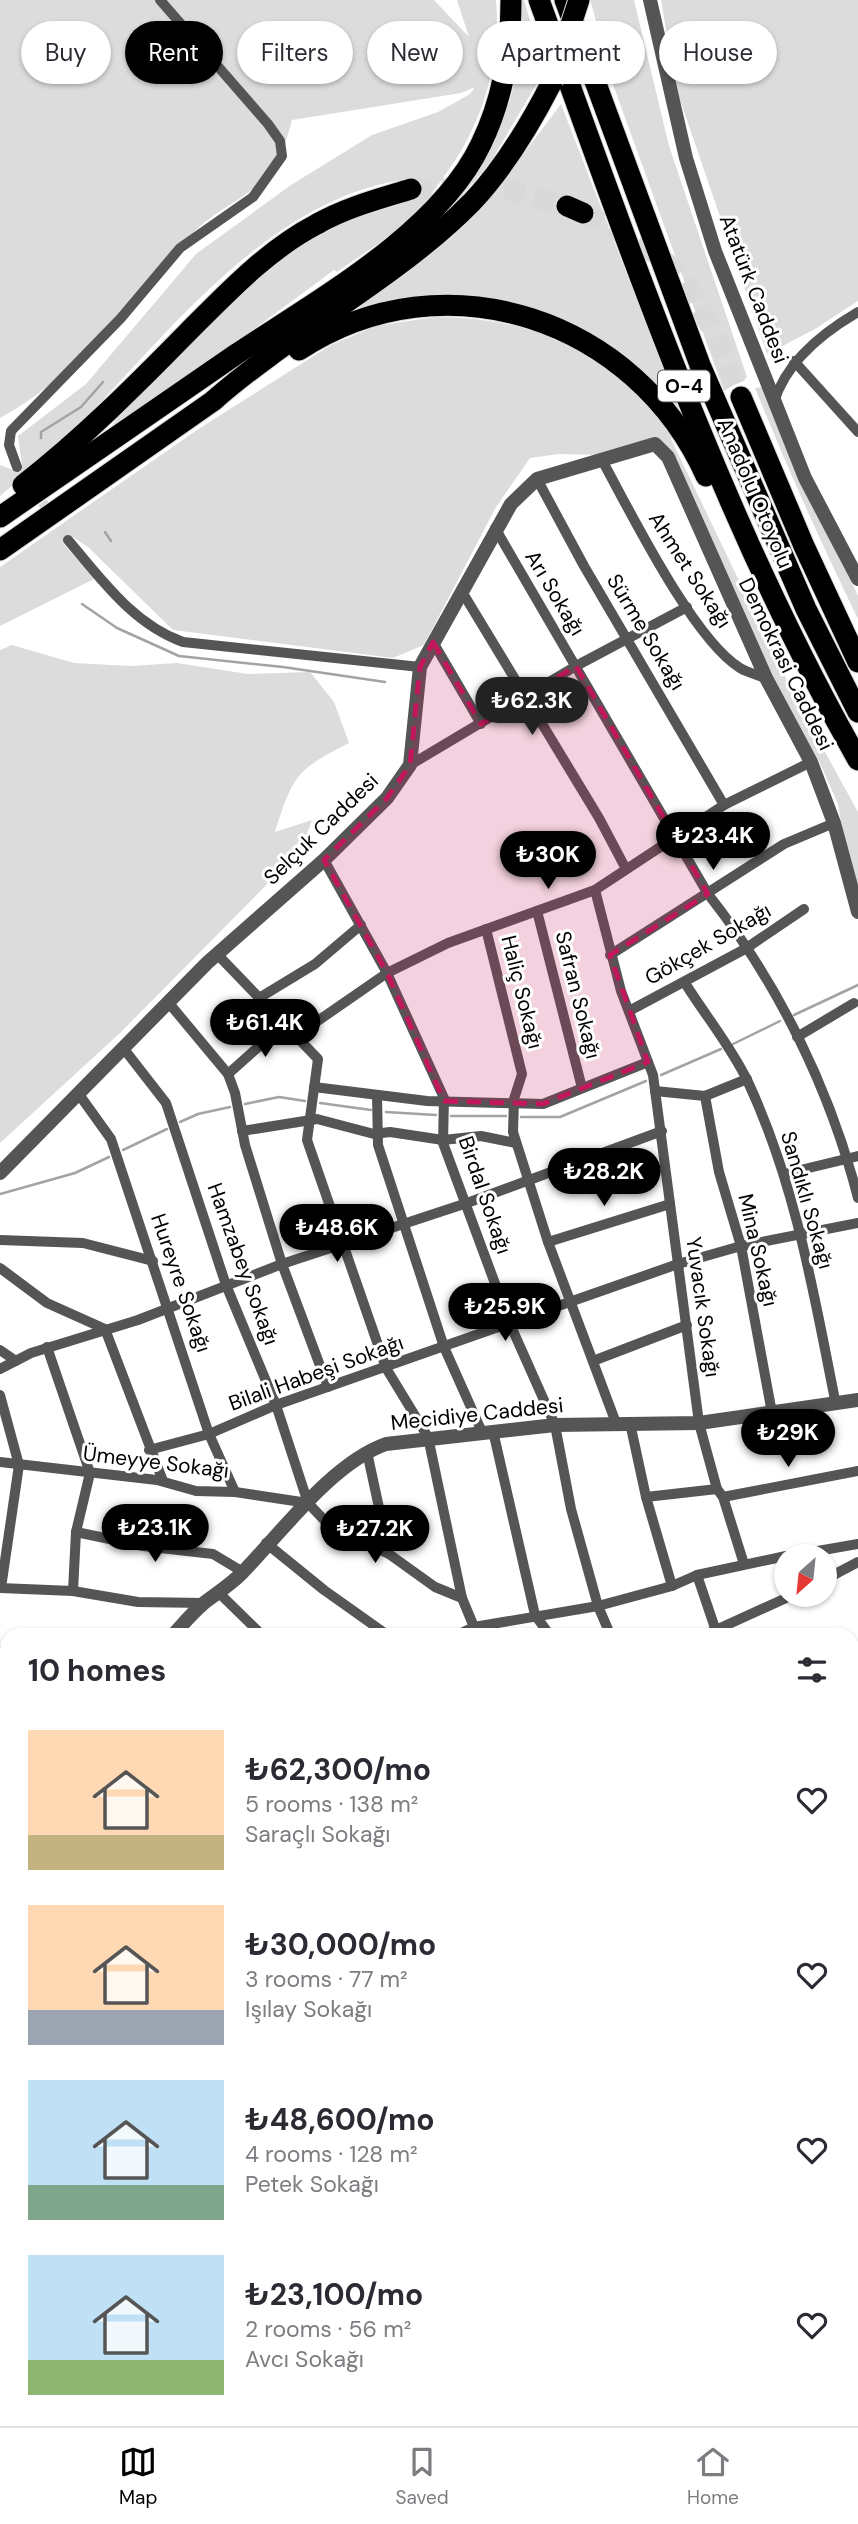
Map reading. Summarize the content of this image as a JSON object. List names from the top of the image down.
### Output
{
  "streets": {
    "highway": ["O-4", "Anadolu Otoyolu"],
    "street": [
      "Atatürk Caddesi",
      "Ahmet Sokağı",
      "Arı Sokağı",
      "Sürme Sokağı",
      "Demokrasi Caddesi",
      "Selçuk Caddesi",
      "Gökçek Sokağı",
      "Haliç Sokağı",
      "Safran Sokağı",
      "Birdal Sokağı",
      "Sandıklı Sokağı",
      "Mina Sokağı",
      "Hamzabey Sokağı",
      "Hureyre Sokağı",
      "Yuvacık Sokağı",
      "Bilali Habeşi Sokağı",
      "Mecidiye Caddesi",
      "Ümeyye Sokağı"
    ]
  },
  "crossings": [
    ["Ahmet Sokağı", "Demokrasi Caddesi"],
    ["Ahmet Sokağı", "Selçuk Caddesi"],
    ["Arı Sokağı", "Selçuk Caddesi"],
    ["Arı Sokağı", "Gökçek Sokağı"],
    ["Sürme Sokağı", "Selçuk Caddesi"],
    ["Demokrasi Caddesi", "Selçuk Caddesi"],
    ["Selçuk Caddesi", "Birdal Sokağı"],
    ["Selçuk Caddesi", "Hamzabey Sokağı"],
    ["Selçuk Caddesi", "Hureyre Sokağı"],
    ["Gökçek Sokağı", "Sandıklı Sokağı"],
    ["Gökçek Sokağı", "Yuvacık Sokağı"],
    ["Haliç Sokağı", "Bilali Habeşi Sokağı"],
    ["Haliç Sokağı", "Mecidiye Caddesi"],
    ["Birdal Sokağı", "Bilali Habeşi Sokağı"],
    ["Birdal Sokağı", "Mecidiye Caddesi"],
    ["Sandıklı Sokağı", "Bilali Habeşi Sokağı"],
    ["Sandıklı Sokağı", "Mecidiye Caddesi"],
    ["Mina Sokağı", "Bilali Habeşi Sokağı"],
    ["Mina Sokağı", "Mecidiye Caddesi"],
    ["Hamzabey Sokağı", "Bilali Habeşi Sokağı"],
    ["Hamzabey Sokağı", "Mecidiye Caddesi"],
    ["Hamzabey Sokağı", "Ümeyye Sokağı"],
    ["Hureyre Sokağı", "Bilali Habeşi Sokağı"],
    ["Hureyre Sokağı", "Ümeyye Sokağı"],
    ["Yuvacık Sokağı", "Bilali Habeşi Sokağı"],
    ["Yuvacık Sokağı", "Mecidiye Caddesi"],
    ["Mecidiye Caddesi", "Ümeyye Sokağı"]
  ],
  "north": "bottom left",
  "page": {
    "chip": [
      "Buy",
      "Rent",
      "Filters",
      "New",
      "Apartment",
      "House"
    ],
    "price": [
      "₺62.3K",
      "₺23.4K",
      "₺30K",
      "₺61.4K",
      "₺28.2K",
      "₺48.6K",
      "₺25.9K",
      "₺29K",
      "₺23.1K",
      "₺27.2K"
    ],
    "heading": "10 homes",
    "list": [
      {
        "name": "₺62,300/mo",
        "note": "5 rooms · 138 m² · Saraçlı Sokağı"
      },
      {
        "name": "₺30,000/mo",
        "note": "3 rooms · 77 m² · Işılay Sokağı"
      },
      {
        "name": "₺48,600/mo",
        "note": "4 rooms · 128 m² · Petek Sokağı"
      },
      {
        "name": "₺23,100/mo",
        "note": "2 rooms · 56 m² · Avcı Sokağı"
      }
    ],
    "tabs": ["Map", "Saved", "Home"]
  }
}
